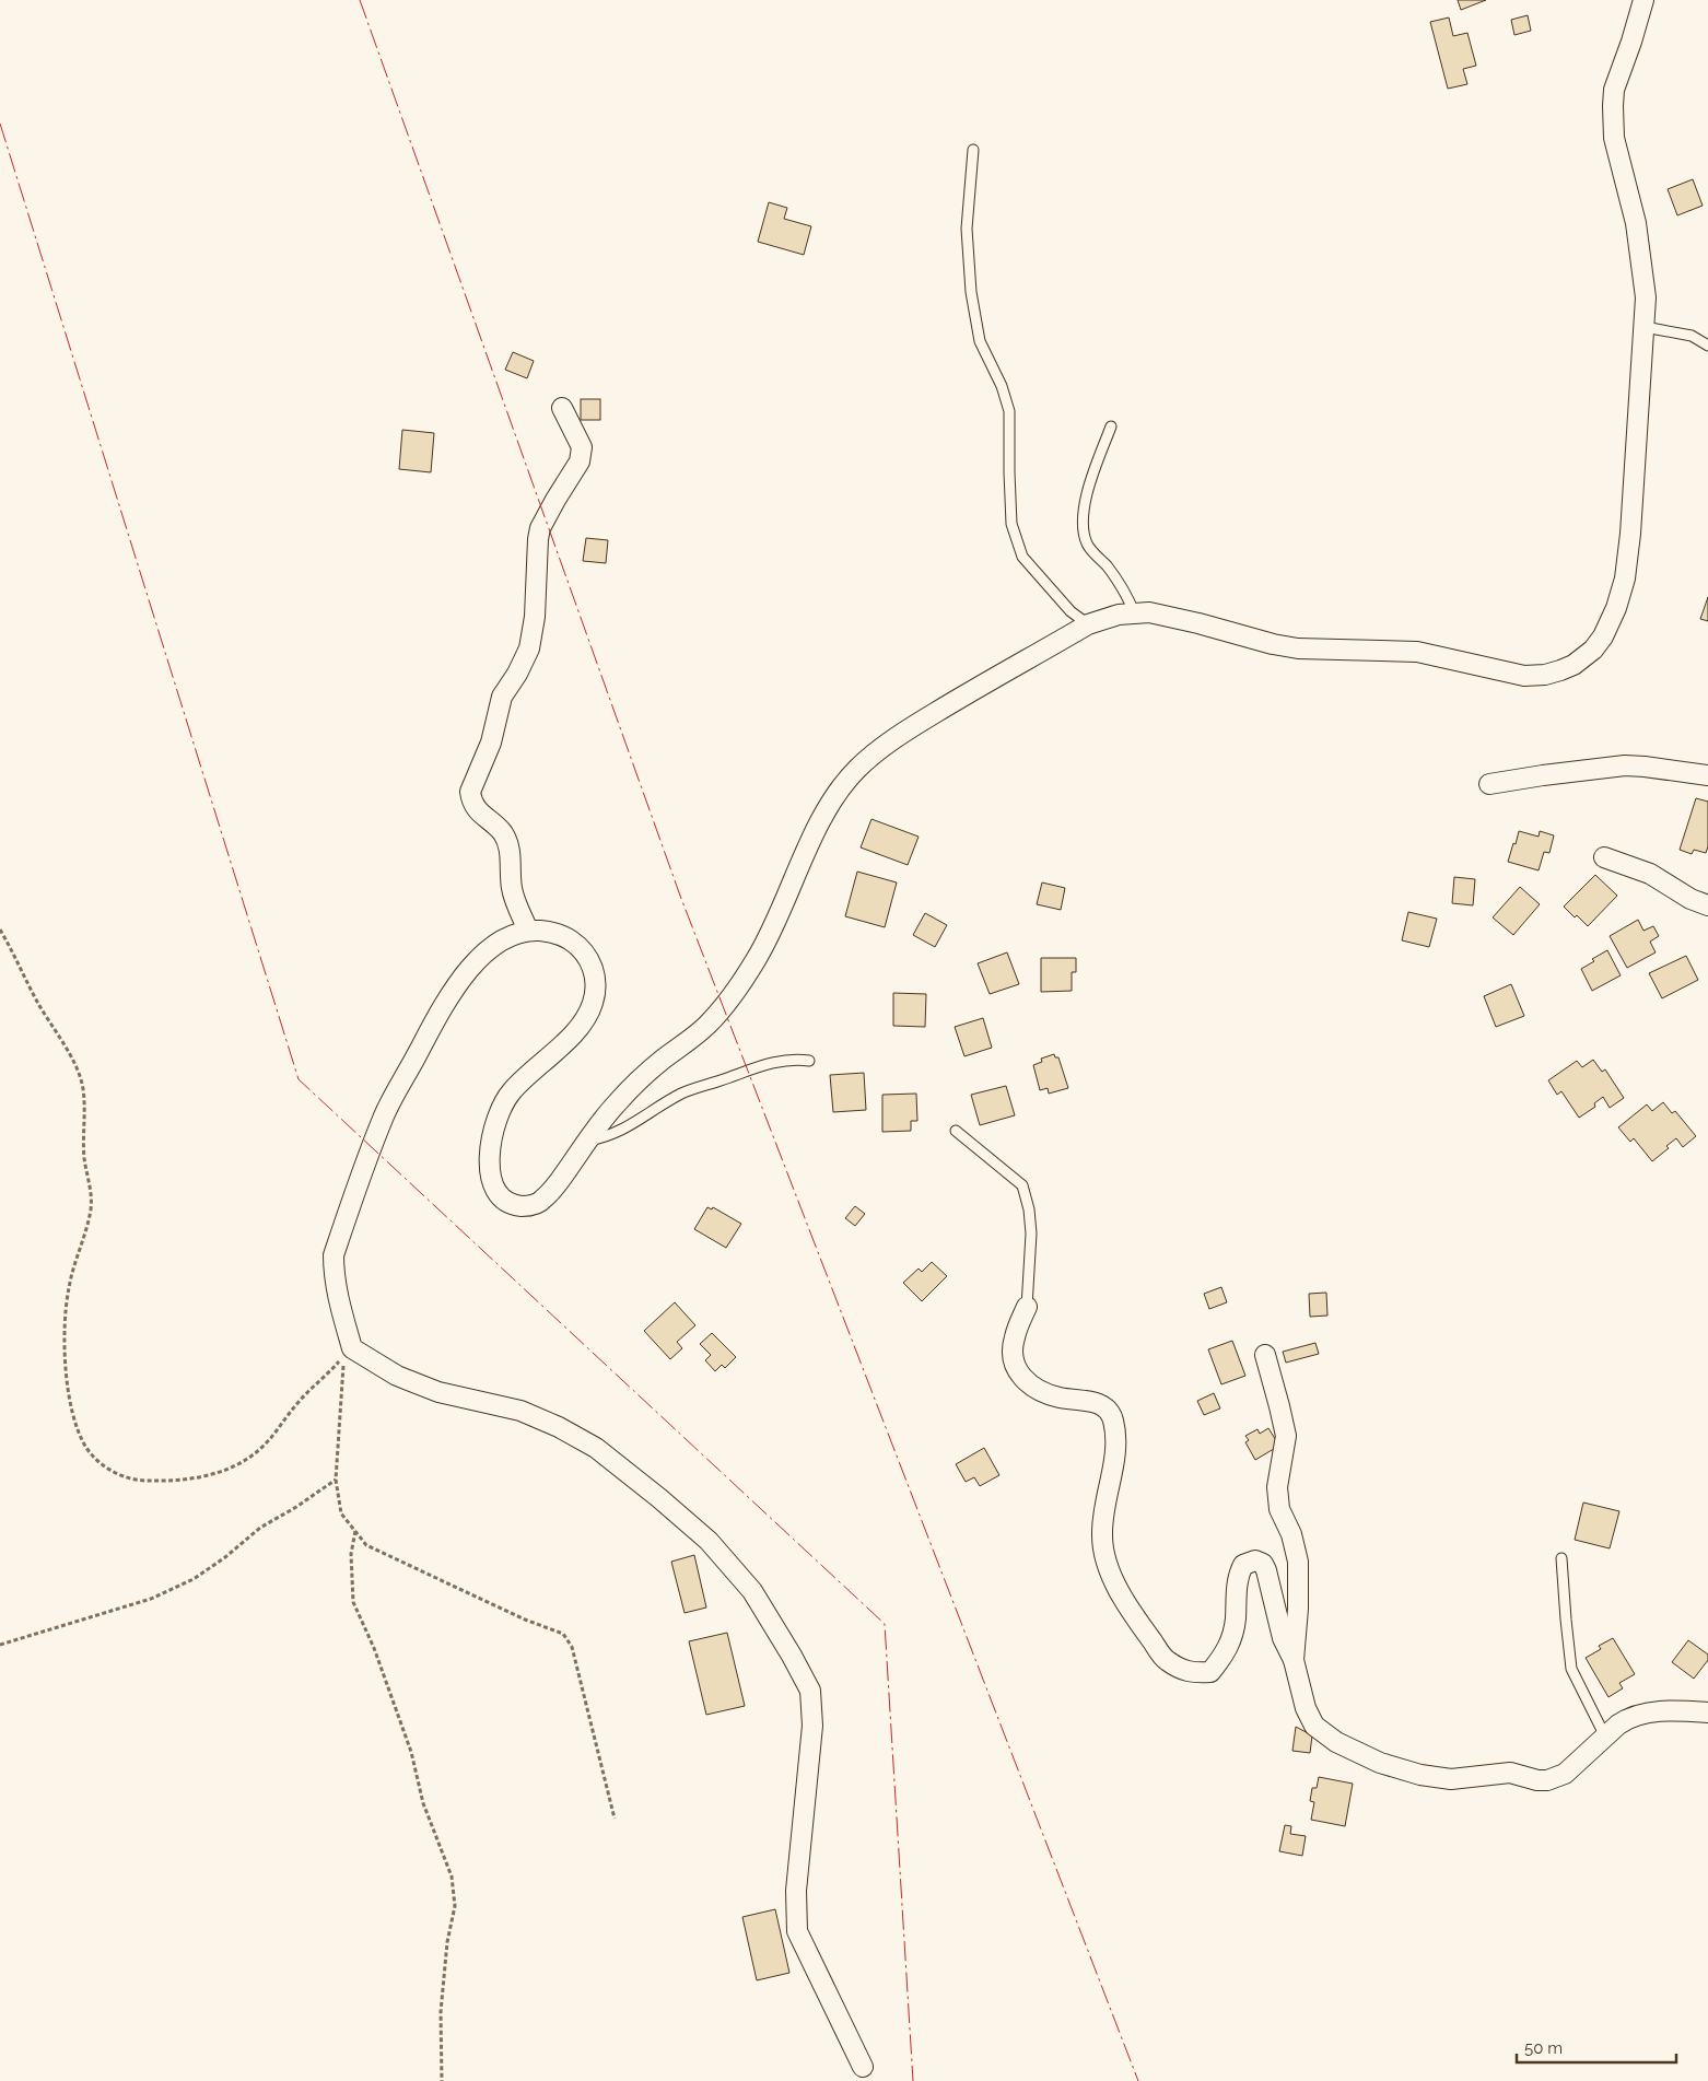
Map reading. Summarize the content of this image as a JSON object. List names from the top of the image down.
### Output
{
  "scale_bar": "50 m"
}
